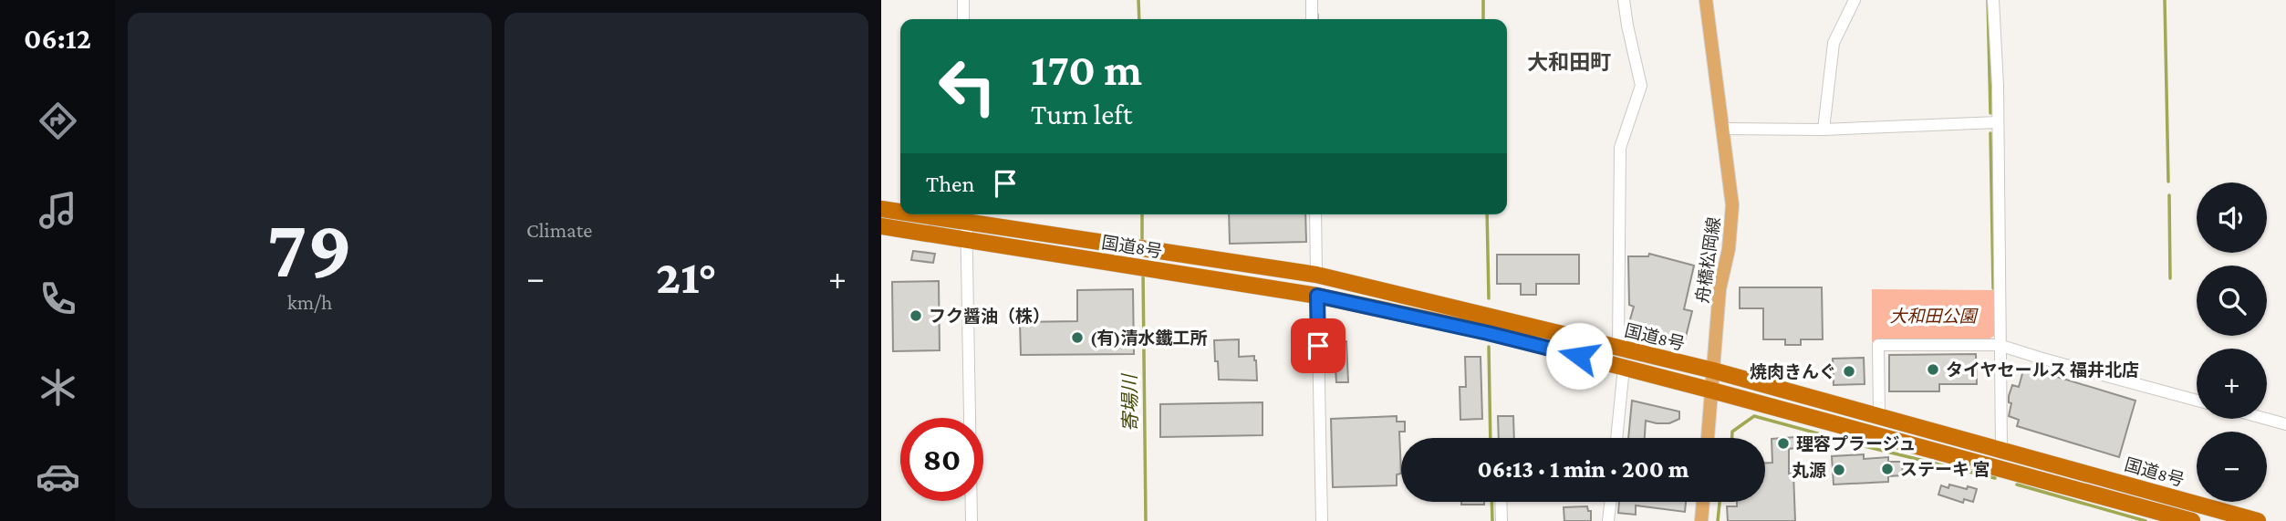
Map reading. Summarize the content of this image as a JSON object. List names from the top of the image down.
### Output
{
  "streets": {
    "highway": ["国道8号"],
    "main road": ["舟橋松岡線"]
  },
  "crossings": [
    ["国道8号", "舟橋松岡線"]
  ],
  "districts": ["大和田町"],
  "water": ["寄場川"],
  "parks": ["大和田公園"],
  "places": [
    "フク醤油（株）",
    "(有)清水鐵工所",
    "タイヤセールス 福井北店",
    "焼肉きんぐ",
    "理容プラージュ",
    "ステーキ 宮",
    "丸源"
  ],
  "page": {
    "tabs": "06:12",
    "tile": [
      ["79", "km/h"],
      "Climate"
    ],
    "turn": ["170 m", "Turn left"],
    "then": "Then",
    "map_buttons": ["+", "−"],
    "heat": ["−", "21°", "+"],
    "limit": "80",
    "trip": "06:13 · 1 min · 200 m"
  }
}
